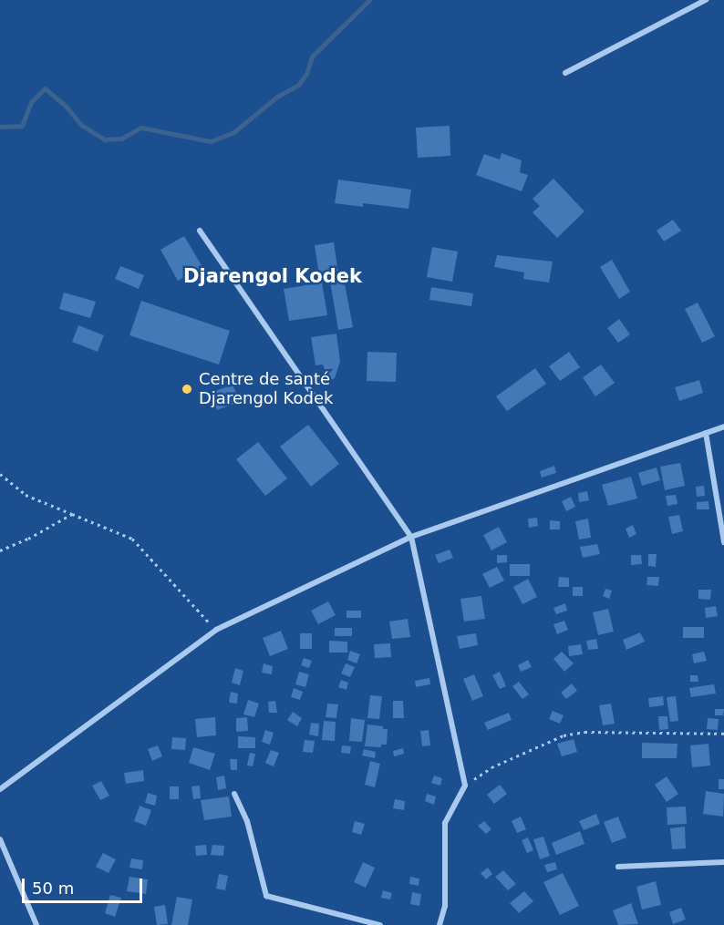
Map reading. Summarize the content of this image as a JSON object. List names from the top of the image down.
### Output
{
  "districts": ["Djarengol Kodek"],
  "places": ["Centre de santé Djarengol Kodek"],
  "scale_bar": "50 m"
}
